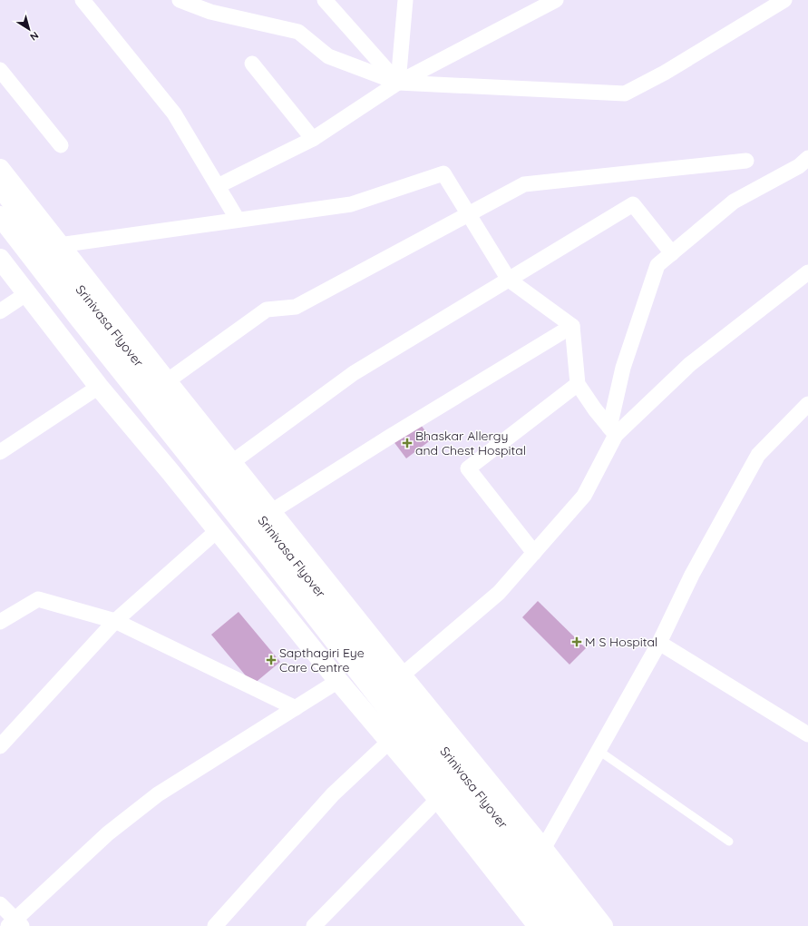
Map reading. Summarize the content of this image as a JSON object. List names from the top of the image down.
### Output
{
  "streets": {
    "street": ["Srinivasa Flyover"]
  },
  "places": {
    "health": ["Bhaskar Allergy and Chest Hospital", "M S Hospital", "Sapthagiri Eye Care Centre"]
  },
  "north": "bottom right"
}
